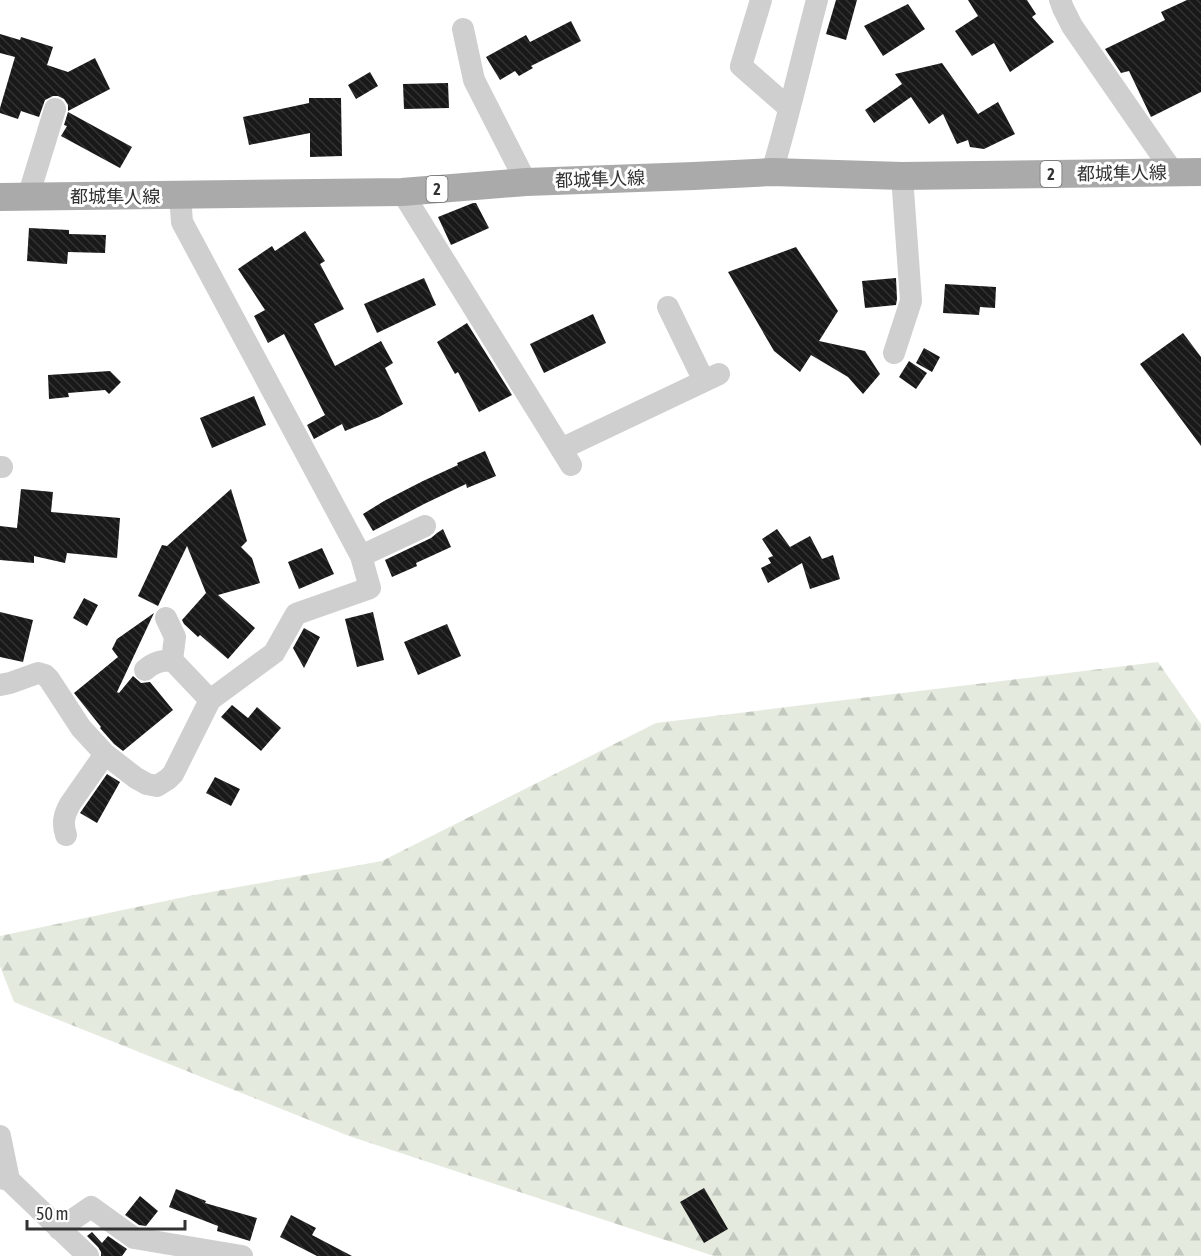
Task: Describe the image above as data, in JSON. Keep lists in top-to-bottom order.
{
  "streets": {
    "main road": ["都城隼人線", "2"]
  },
  "scale_bar": "50 m"
}
